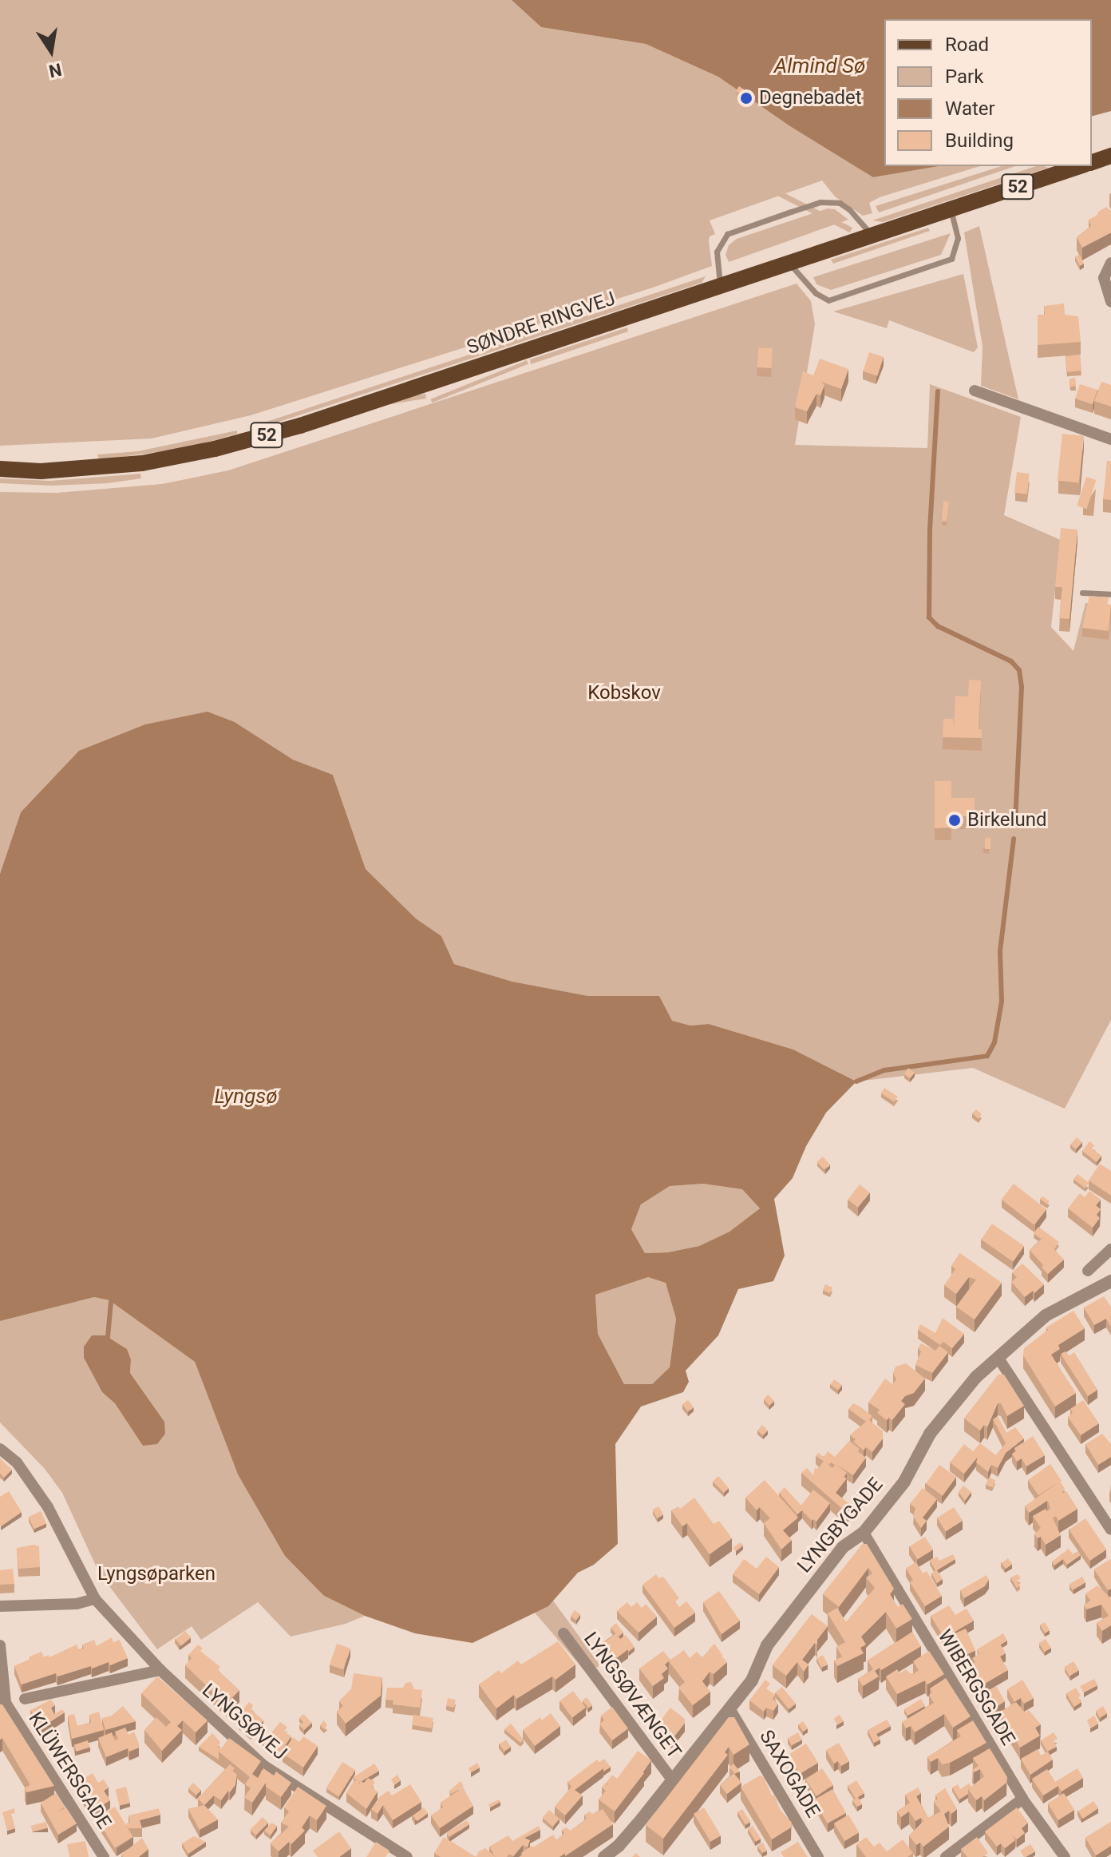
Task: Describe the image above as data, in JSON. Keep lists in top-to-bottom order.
{
  "streets": {
    "main road": ["52", "SØNDRE RINGVEJ"],
    "street": [
      "LYNGBYGADE",
      "WIBERGSGADE",
      "LYNGSØVÆNGET",
      "LYNGSØVEJ",
      "KLÜWERSGADE",
      "SAXOGADE"
    ]
  },
  "crossings": [
    ["LYNGBYGADE", "WIBERGSGADE"],
    ["LYNGBYGADE", "LYNGSØVÆNGET"],
    ["LYNGBYGADE", "SAXOGADE"]
  ],
  "water": ["Almind Sø", "Lyngsø"],
  "parks": ["Kobskov", "Lyngsøparken"],
  "places": ["Degnebadet", "Birkelund"],
  "legend": [
    "Road",
    "Park",
    "Water",
    "Building"
  ],
  "north": "bottom"
}
